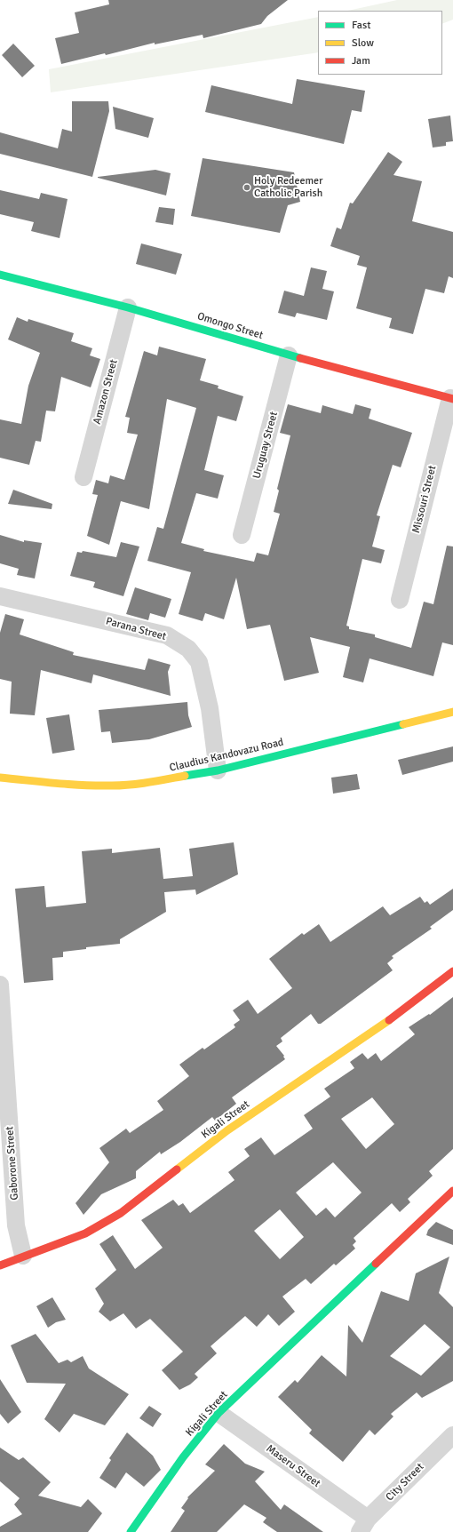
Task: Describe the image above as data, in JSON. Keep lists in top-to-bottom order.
{
  "streets": {
    "street": [
      "Omongo Street",
      "Amazon Street",
      "Uruguay Street",
      "Missouri Street",
      "Parana Street",
      "Claudius Kandovazu Road",
      "Kigali Street",
      "Gaborone Street",
      "Maseru Street",
      "City Street"
    ]
  },
  "crossings": [
    ["Omongo Street", "Amazon Street"],
    ["Omongo Street", "Uruguay Street"],
    ["Omongo Street", "Missouri Street"],
    ["Parana Street", "Claudius Kandovazu Road"],
    ["Kigali Street", "Gaborone Street"],
    ["Kigali Street", "Maseru Street"],
    ["Maseru Street", "City Street"]
  ],
  "places": ["Holy Redeemer Catholic Parish"],
  "legend": ["Fast", "Slow", "Jam"]
}
